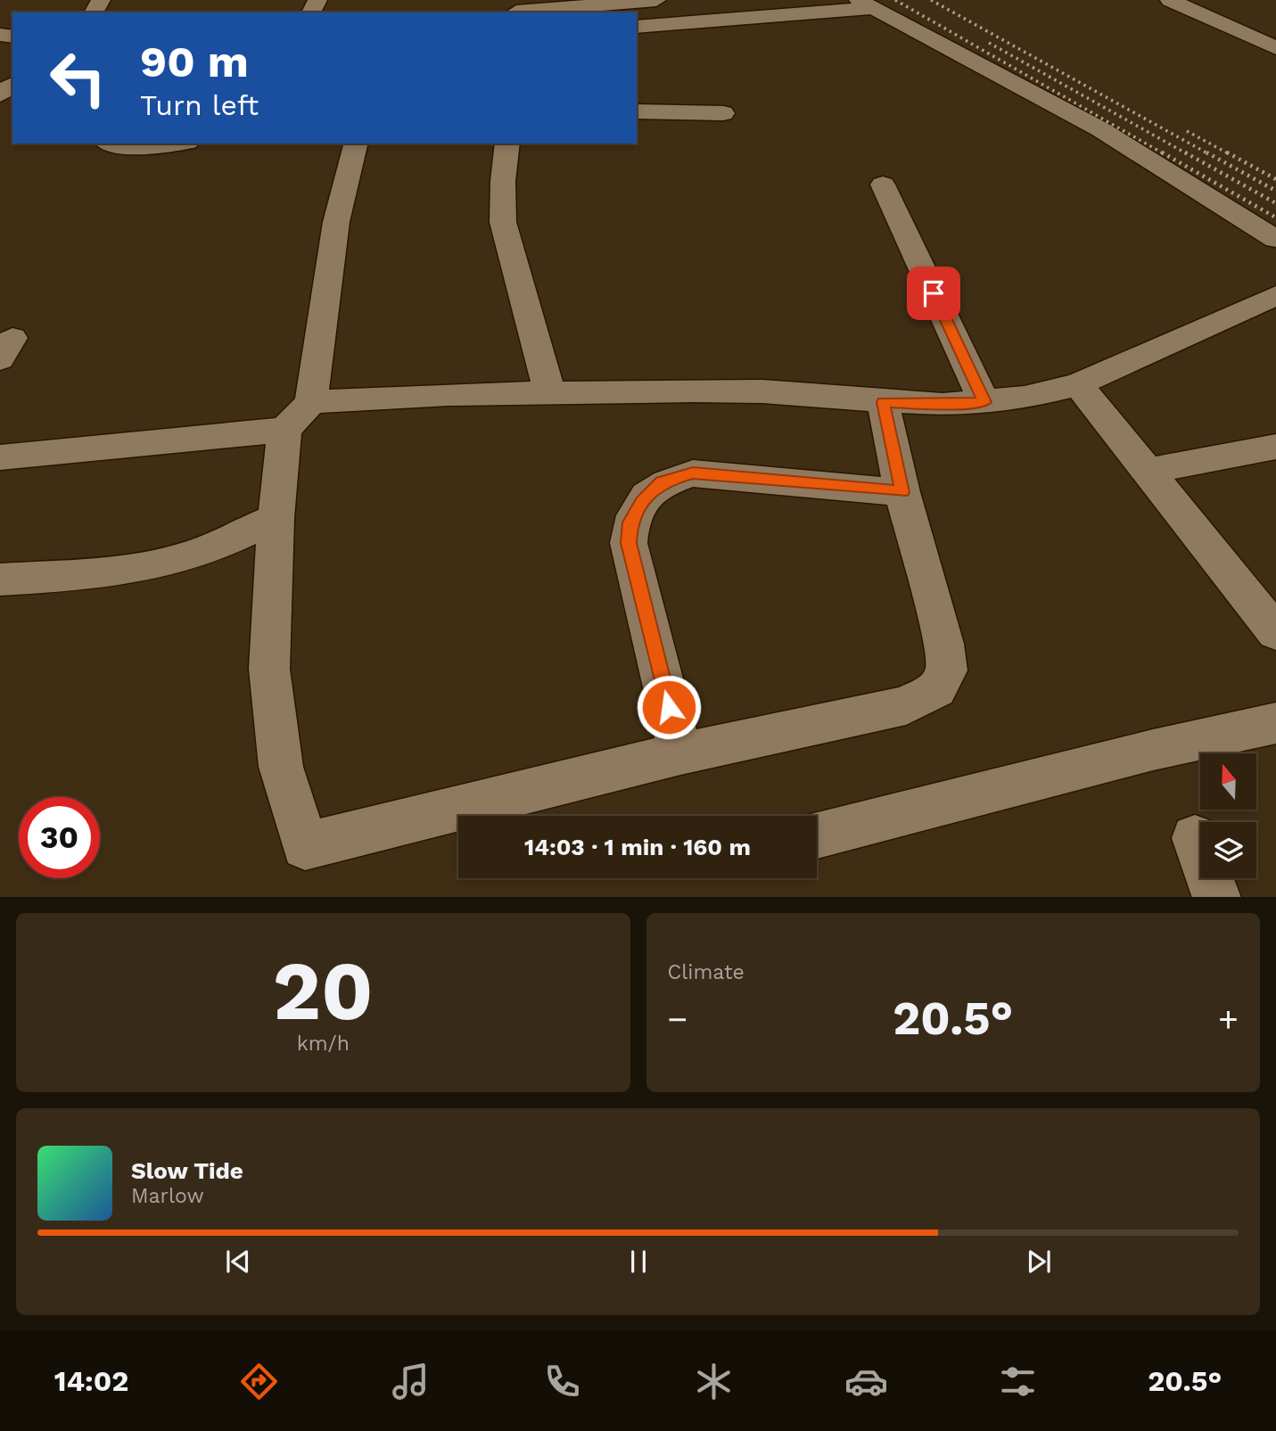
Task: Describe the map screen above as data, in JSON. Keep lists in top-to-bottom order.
{
  "north": "top",
  "page": {
    "turn": ["90 m", "Turn left"],
    "limit": "30",
    "trip": "14:03 · 1 min · 160 m",
    "tile": [
      ["20", "km/h"],
      "Climate"
    ],
    "heat": ["−", "20.5°", "+"],
    "song": ["Slow Tide", "Marlow"],
    "tabs": ["14:02", "20.5°"]
  }
}
